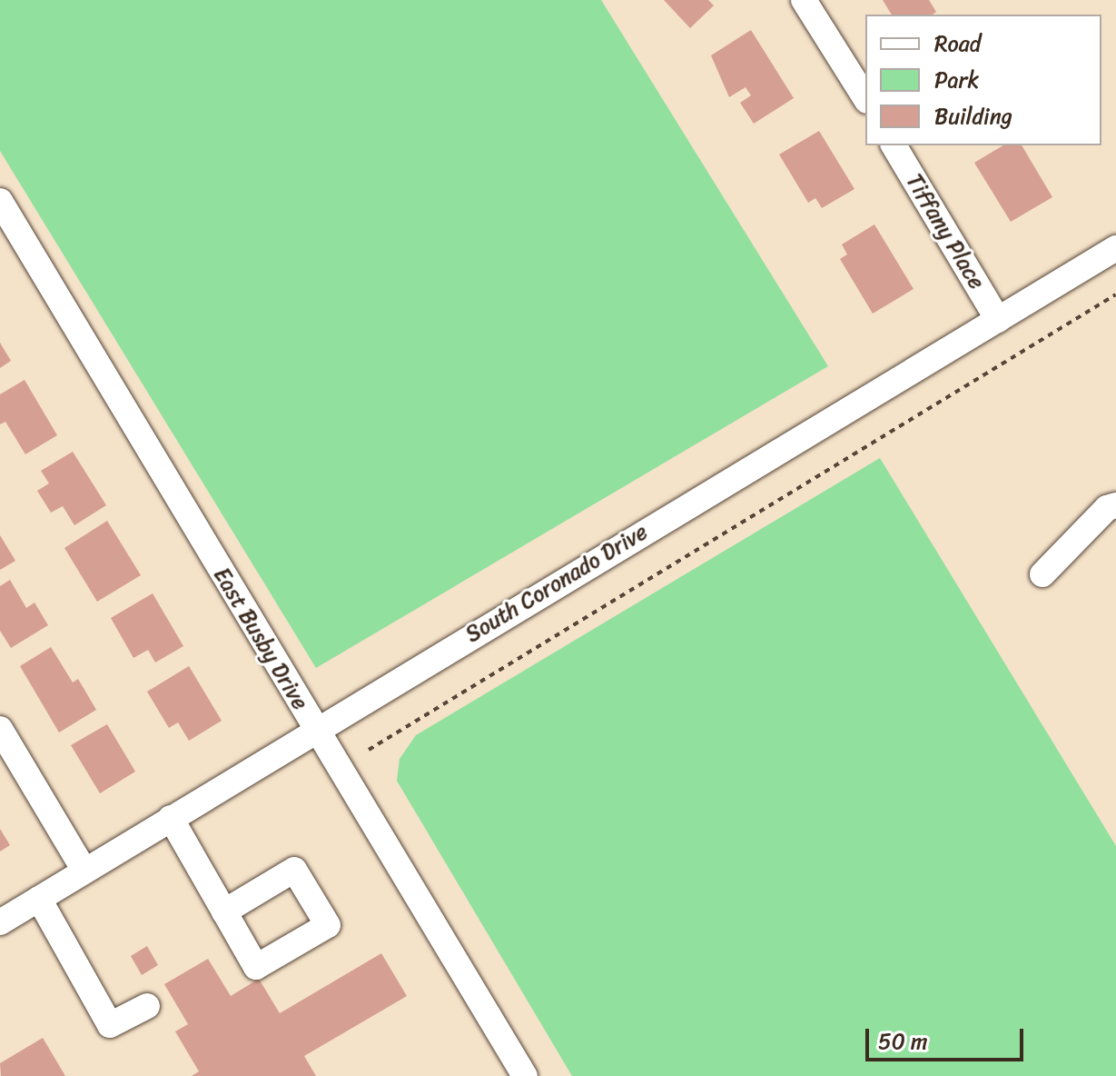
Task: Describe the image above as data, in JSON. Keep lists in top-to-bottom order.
{
  "streets": {
    "street": ["Tiffany Place", "South Coronado Drive", "East Busby Drive"]
  },
  "crossings": [
    ["Tiffany Place", "South Coronado Drive"],
    ["South Coronado Drive", "East Busby Drive"]
  ],
  "legend": ["Road", "Park", "Building"],
  "scale_bar": "50 m"
}
